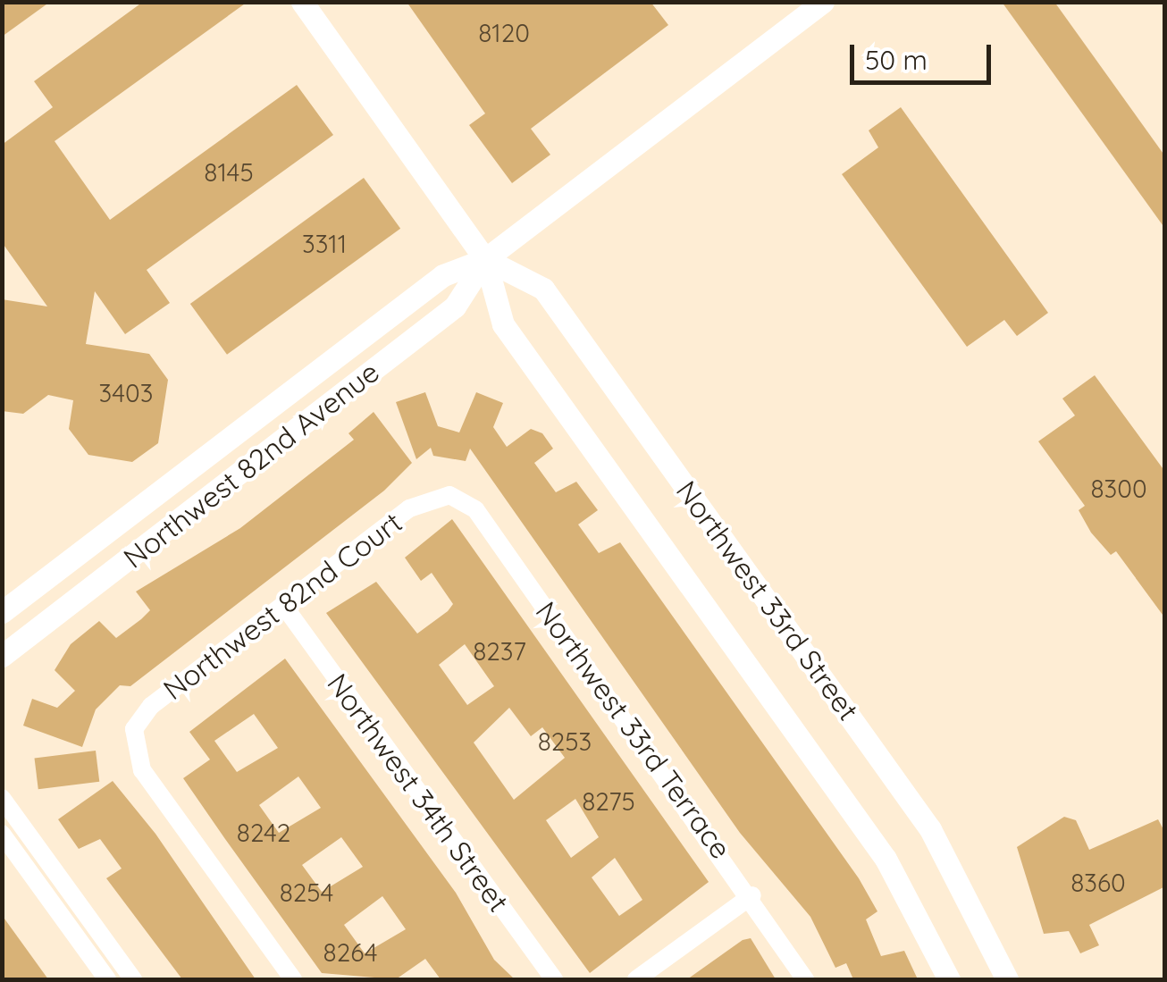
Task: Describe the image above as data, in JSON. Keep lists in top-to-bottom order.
{
  "streets": {
    "street": [
      "Northwest 82nd Avenue",
      "Northwest 33rd Street",
      "Northwest 82nd Court",
      "Northwest 33rd Terrace",
      "Northwest 34th Street"
    ]
  },
  "crossings": [
    ["Northwest 82nd Avenue", "Northwest 33rd Street"],
    ["Northwest 82nd Court", "Northwest 33rd Terrace"],
    ["Northwest 82nd Court", "Northwest 34th Street"]
  ],
  "house_numbers": [
    "8120",
    "8145",
    "3311",
    "3403",
    "8300",
    "8237",
    "8253",
    "8275",
    "8242",
    "8360",
    "8254",
    "8264"
  ],
  "scale_bar": "50 m"
}
